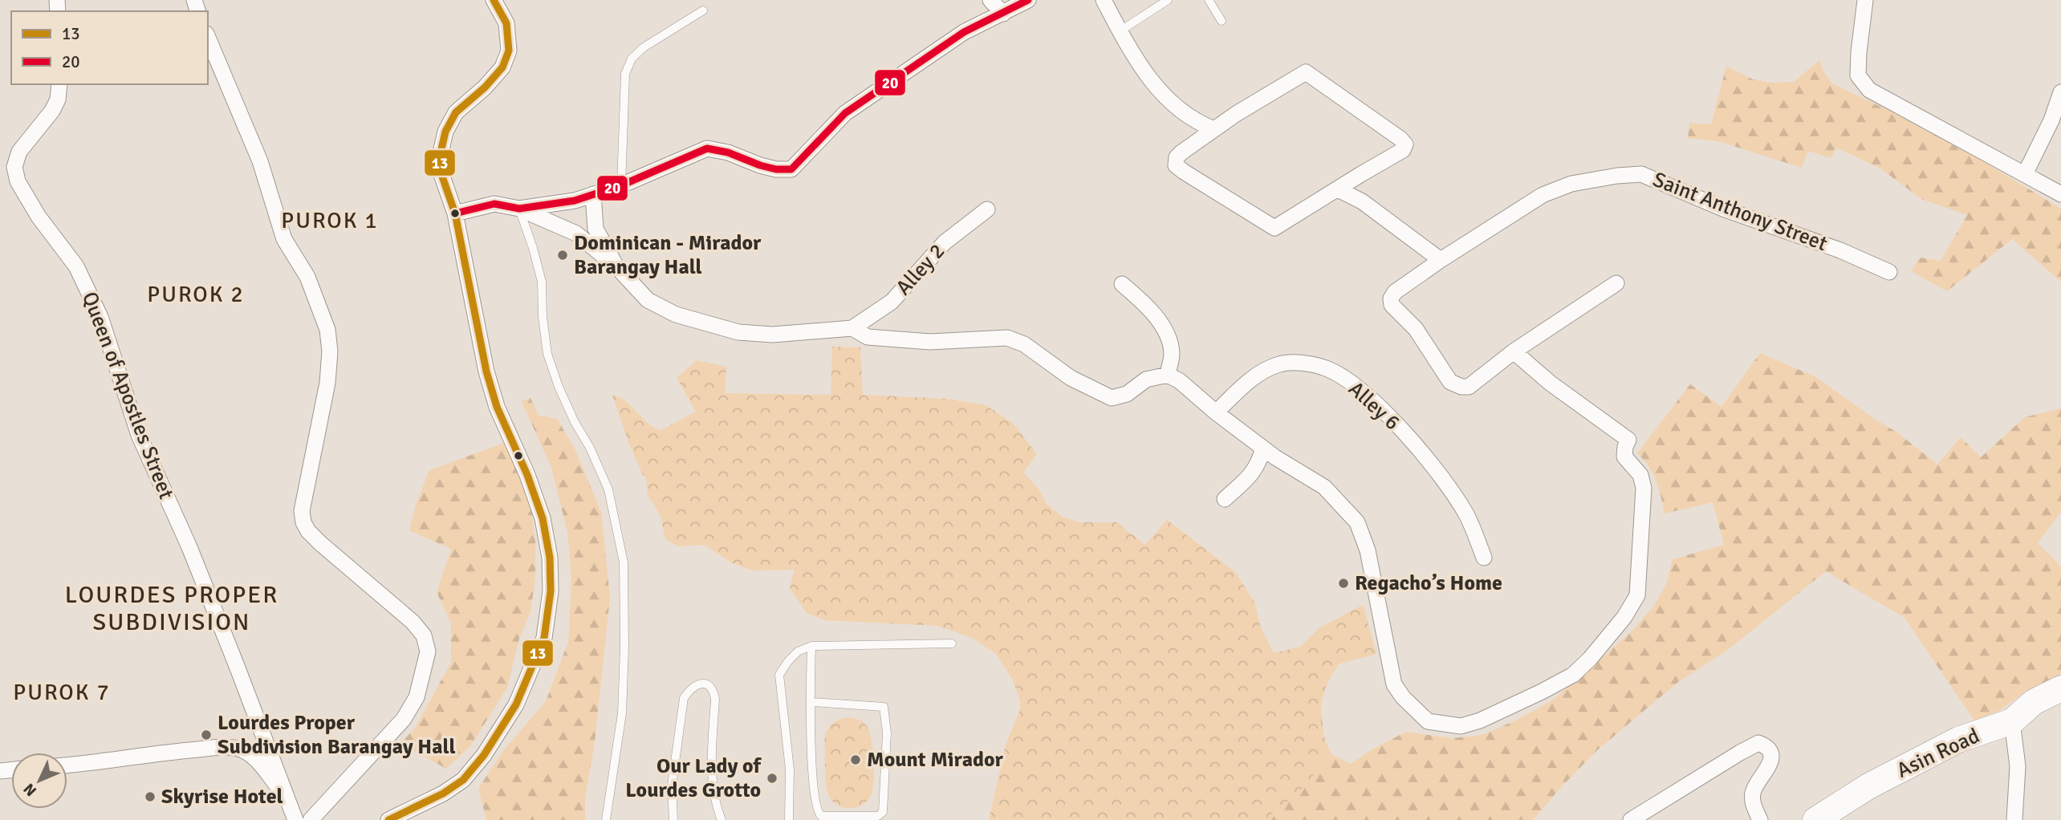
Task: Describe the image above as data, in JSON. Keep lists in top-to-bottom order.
{
  "streets": {
    "main road": ["Asin Road"],
    "street": [
      "Saint Anthony Street",
      "Alley 2",
      "Queen of Apostles Street",
      "Alley 6"
    ]
  },
  "districts": [
    "PUROK 1",
    "PUROK 2",
    "LOURDES PROPER SUBDIVISION",
    "PUROK 7"
  ],
  "places": [
    "Dominican - Mirador Barangay Hall",
    "Regacho’s Home",
    "Lourdes Proper Subdivision Barangay Hall",
    "Mount Mirador",
    "Our Lady of Lourdes Grotto",
    "Skyrise Hotel"
  ],
  "lines": ["transit line 13", "transit line 20"],
  "legend": ["13", "20"],
  "north": "bottom left"
}
